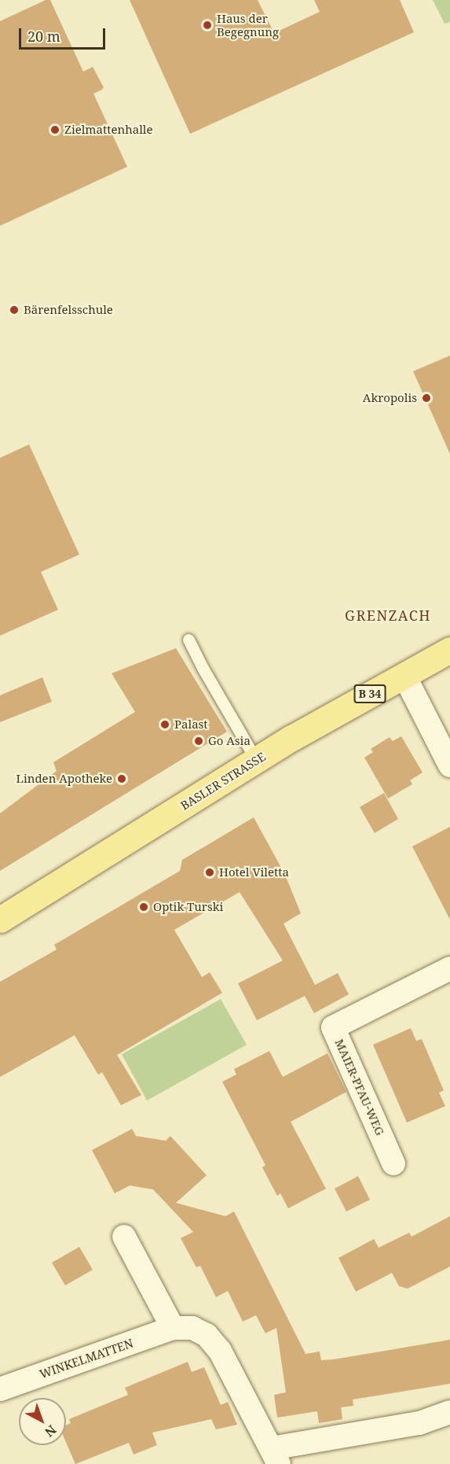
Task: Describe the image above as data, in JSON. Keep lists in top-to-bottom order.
{
  "streets": {
    "main road": ["B 34", "BASLER STRASSE"],
    "street": ["MAIER-PFAU-WEG", "WINKELMATTEN"]
  },
  "districts": ["GRENZACH"],
  "places": [
    "Haus der Begegnung",
    "Zielmattenhalle",
    "Bärenfelsschule",
    "Akropolis",
    "Palast",
    "Go Asia",
    "Linden Apotheke",
    "Hotel Viletta",
    "Optik Turski"
  ],
  "scale_bar": "20 m",
  "north": "bottom right"
}
